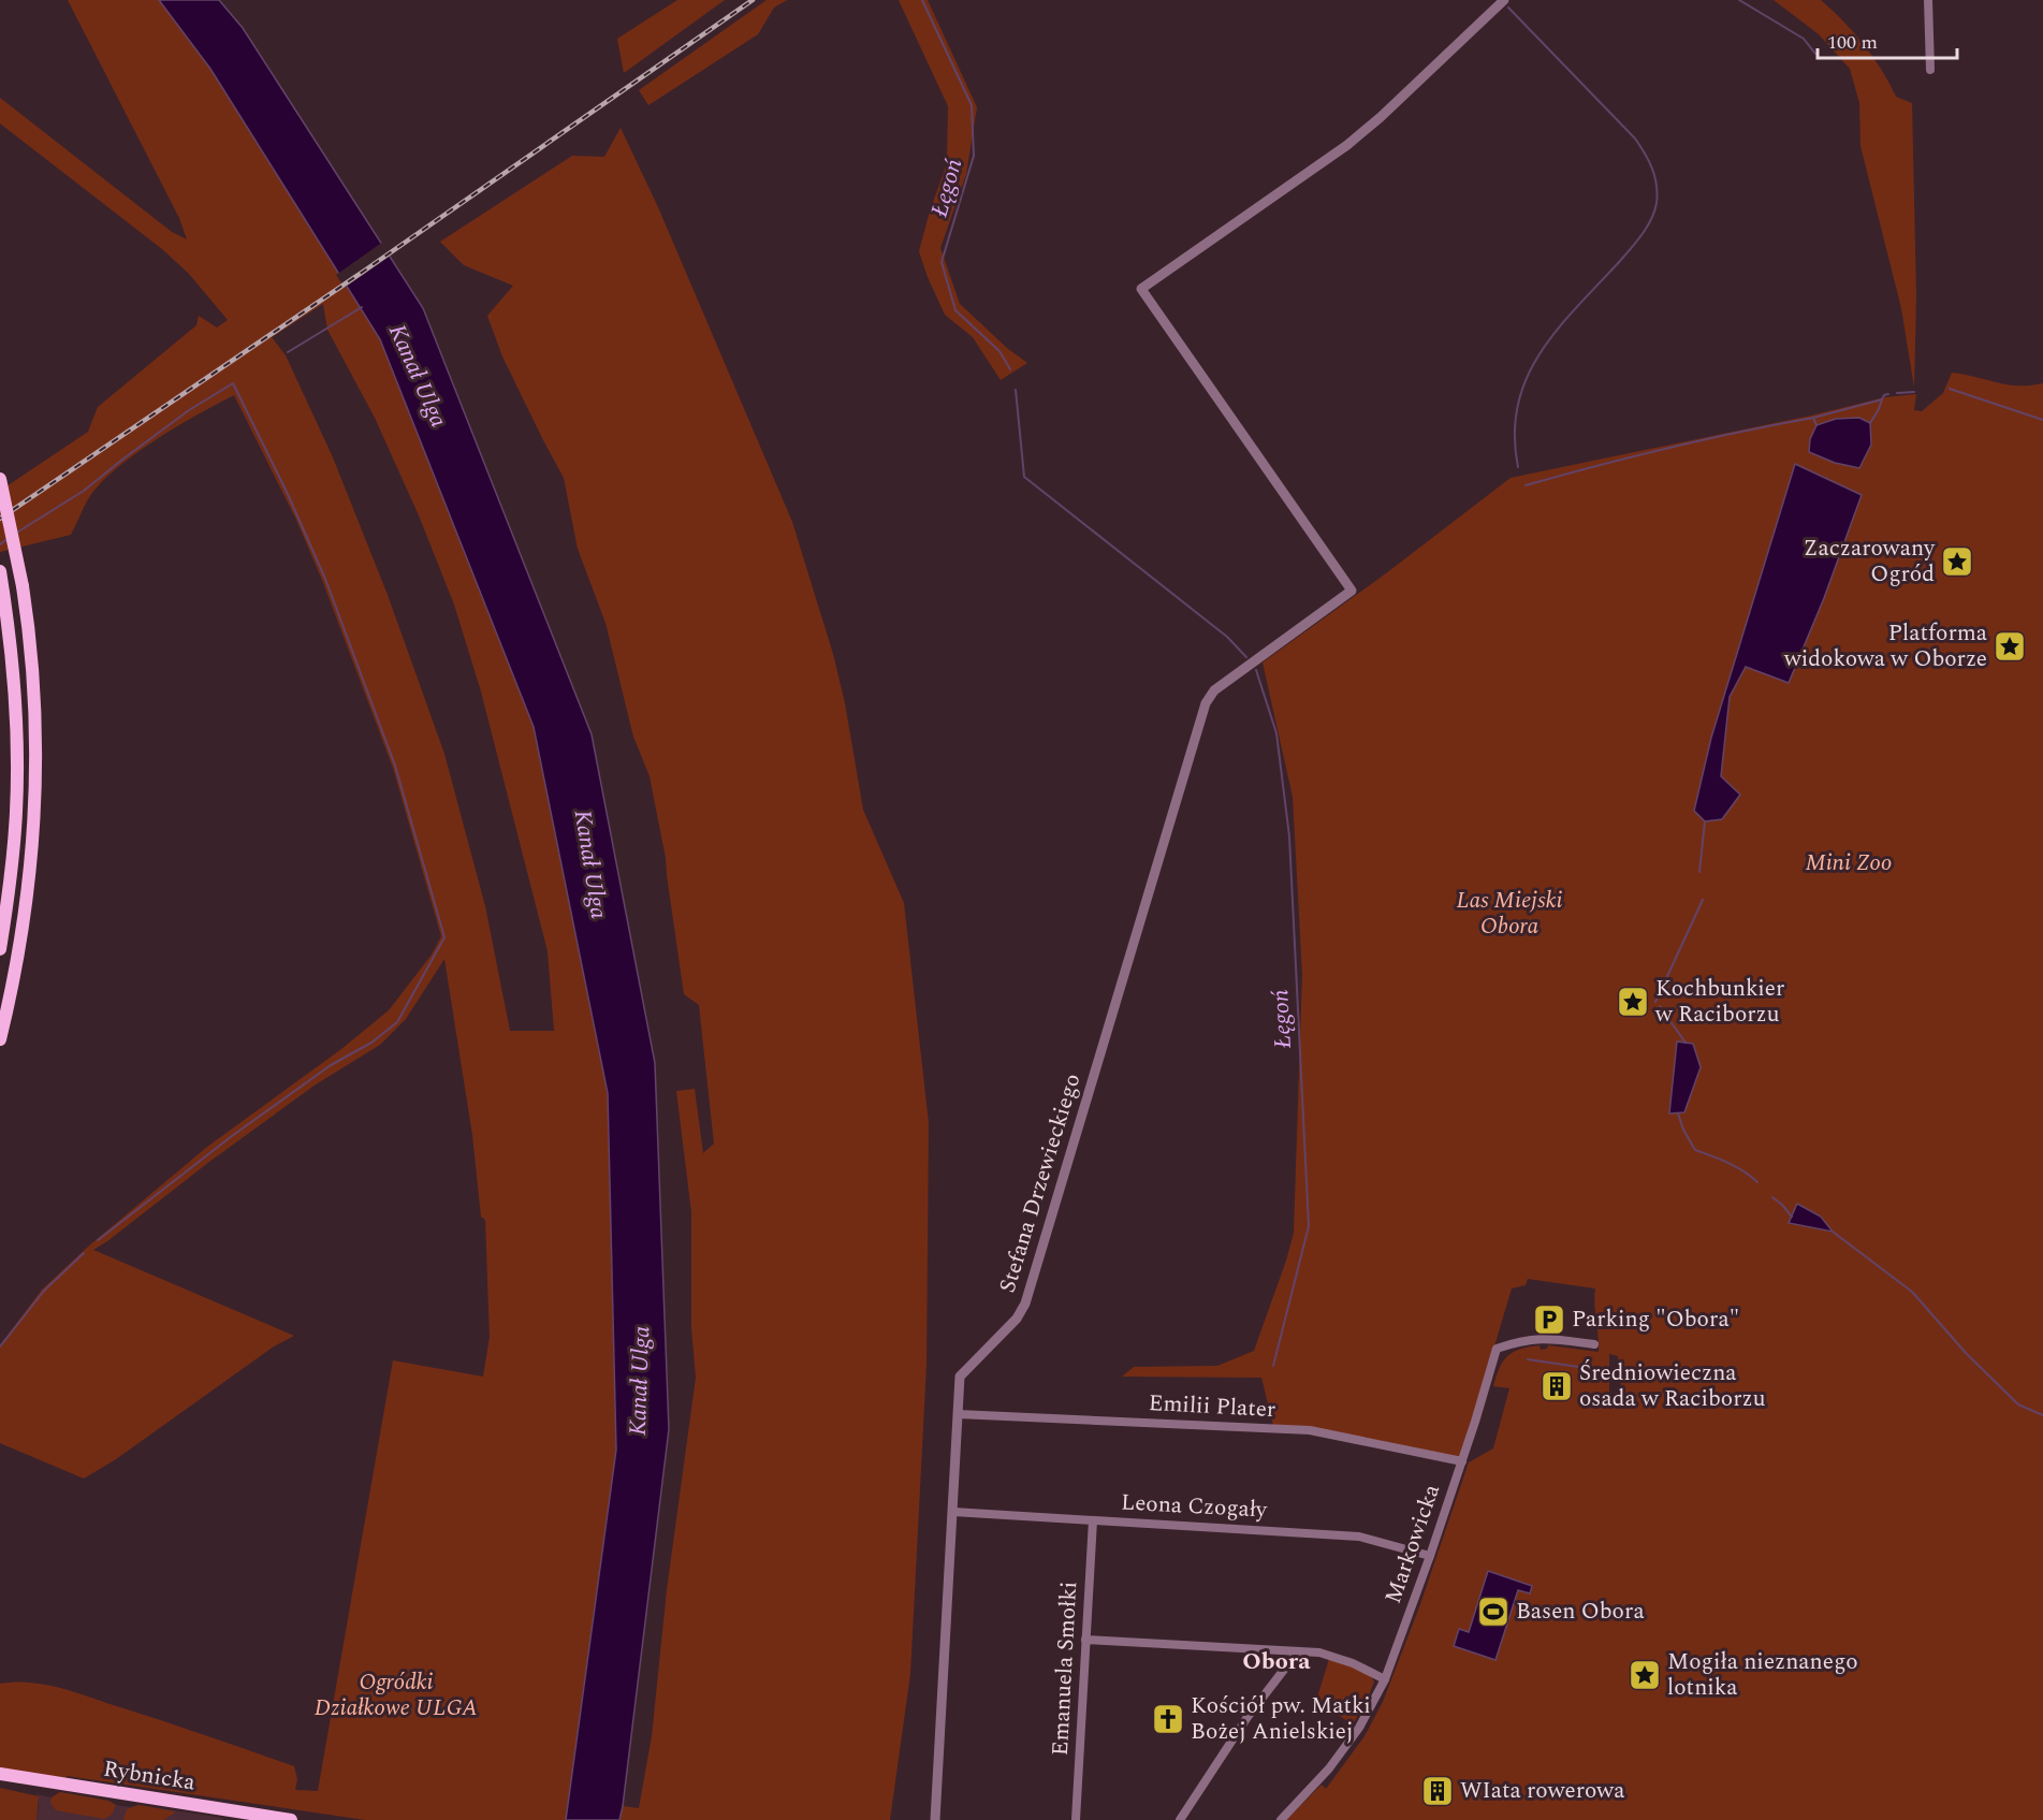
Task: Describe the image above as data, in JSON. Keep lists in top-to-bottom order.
{
  "streets": {
    "main road": ["Rybnicka"],
    "street": [
      "Stefana Drzewieckiego",
      "Emilii Plater",
      "Leona Czogały",
      "Markowicka",
      "Emanuela Smołki"
    ]
  },
  "crossings": [
    ["Stefana Drzewieckiego", "Emilii Plater"],
    ["Stefana Drzewieckiego", "Leona Czogały"],
    ["Emilii Plater", "Markowicka"],
    ["Leona Czogały", "Markowicka"],
    ["Leona Czogały", "Emanuela Smołki"]
  ],
  "districts": ["Obora"],
  "water": ["Łęgoń", "Kanał Ulga"],
  "parks": ["Mini Zoo", "Las Miejski Obora", "Ogródki Działkowe ULGA"],
  "places": {
    "place": [
      "Zaczarowany Ogród",
      "Platforma widokowa w Oborze",
      "Kochbunkier w Raciborzu",
      "Mogiła nieznanego lotnika"
    ],
    "parking": ["Parking \"Obora\""],
    "building": ["Średniowieczna osada w Raciborzu", "WIata rowerowa"],
    "sports": ["Basen Obora"],
    "church": ["Kościół pw. Matki Bożej Anielskiej"]
  },
  "scale_bar": "100 m"
}
